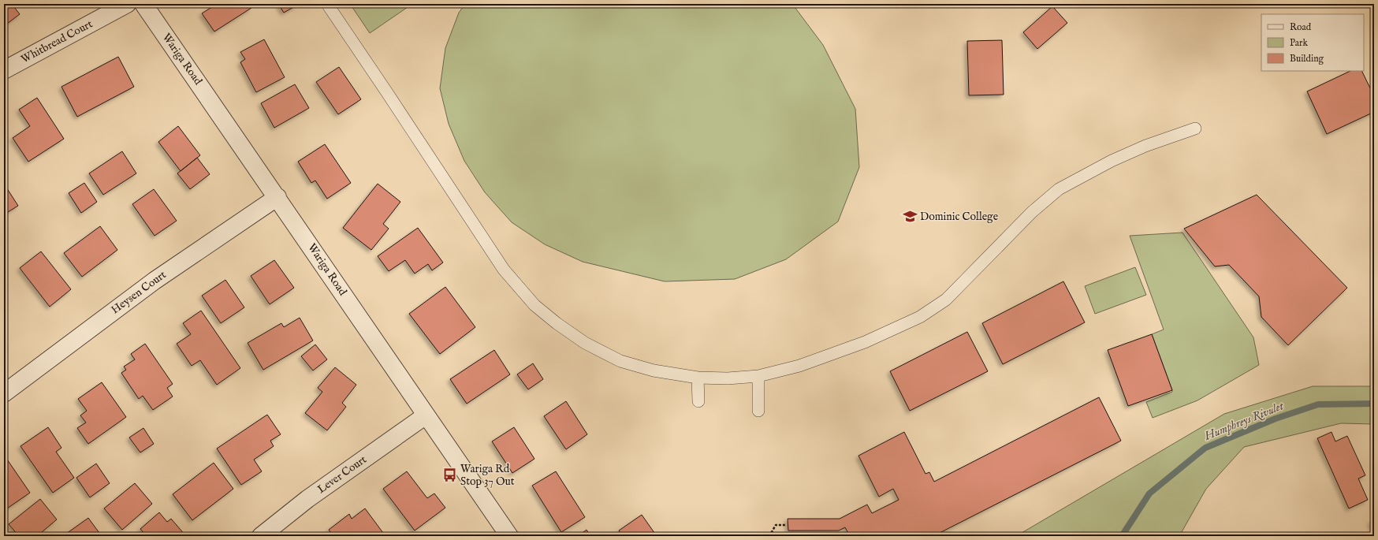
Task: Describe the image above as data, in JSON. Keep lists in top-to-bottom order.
{
  "streets": {
    "street": [
      "Whitbread Court",
      "Wariga Road",
      "Heysen Court",
      "Lever Court"
    ]
  },
  "crossings": [
    ["Wariga Road", "Heysen Court"],
    ["Wariga Road", "Lever Court"]
  ],
  "water": ["Humphreys Rivulet"],
  "places": {
    "school or university": ["Dominic College"],
    "bus stop": ["Wariga Rd Stop 37 Out"]
  },
  "legend": ["Road", "Park", "Building"]
}
